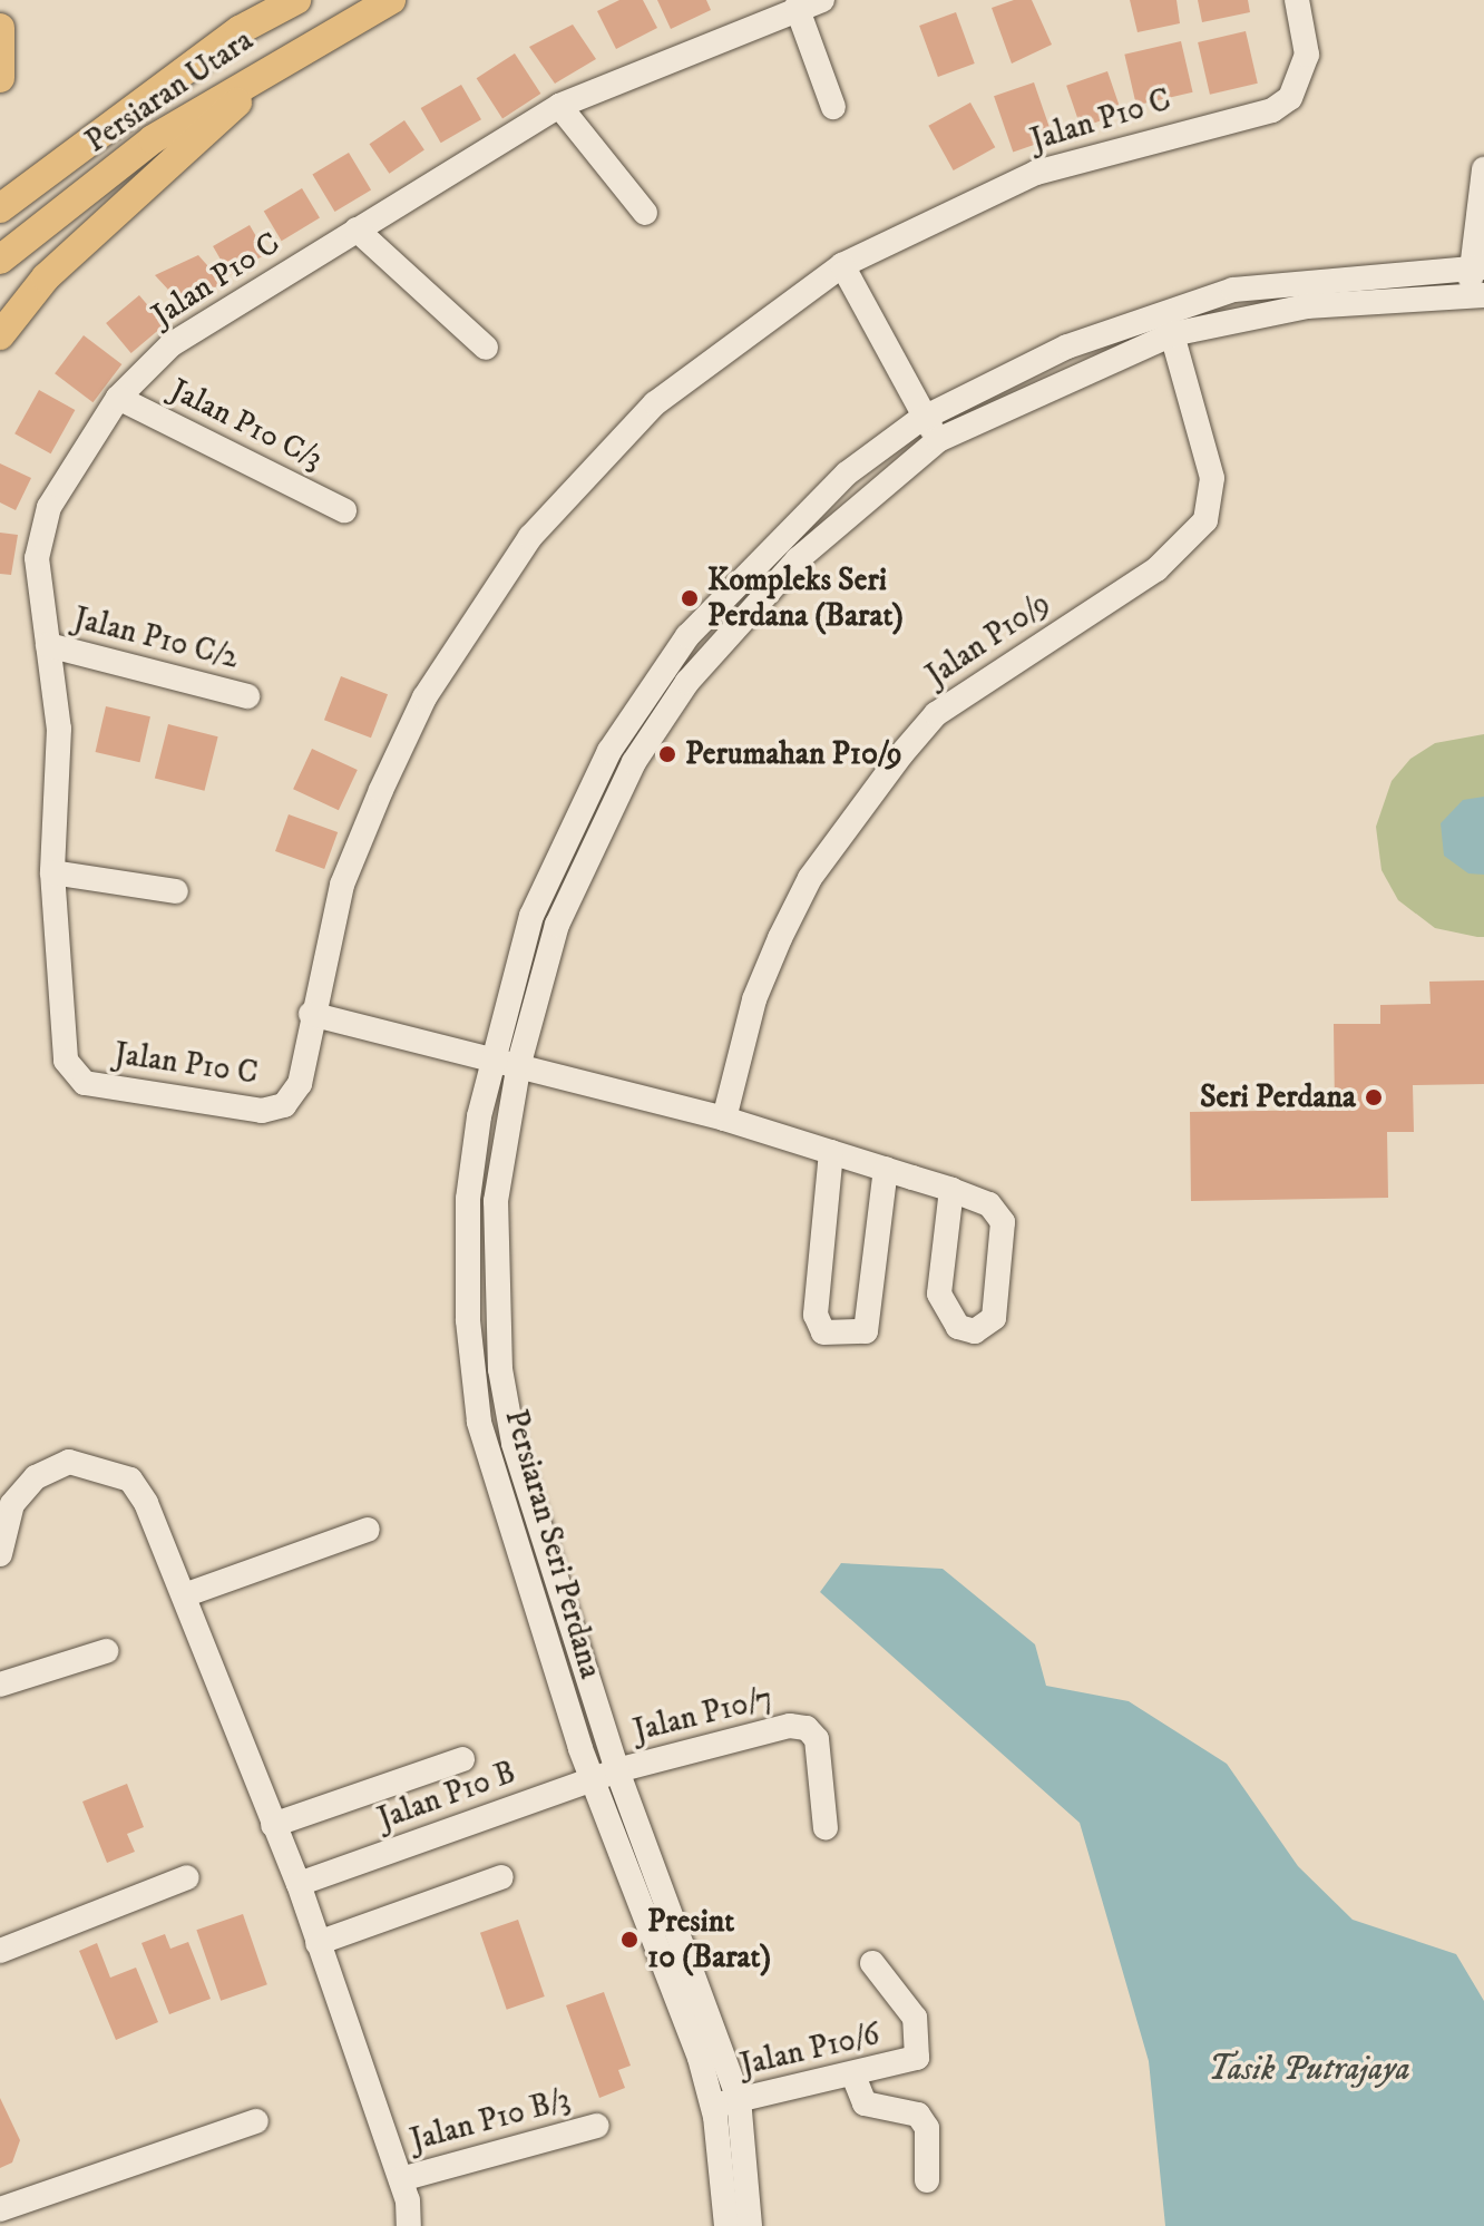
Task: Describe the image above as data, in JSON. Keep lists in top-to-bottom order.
{
  "streets": {
    "main road": ["Persiaran Utara"],
    "street": [
      "Jalan P10 C",
      "Jalan P10 C/3",
      "Jalan P10 C/2",
      "Jalan P10/9",
      "Persiaran Seri Perdana",
      "Jalan P10/7",
      "Jalan P10 B",
      "Jalan P10/6",
      "Jalan P10 B/3"
    ]
  },
  "crossings": [
    ["Jalan P10 C", "Jalan P10 C/3"],
    ["Jalan P10 C", "Jalan P10 C/2"],
    ["Jalan P10/9", "Persiaran Seri Perdana"],
    ["Persiaran Seri Perdana", "Jalan P10/7"],
    ["Persiaran Seri Perdana", "Jalan P10 B"],
    ["Persiaran Seri Perdana", "Jalan P10/6"],
    ["Jalan P10/7", "Jalan P10 B"]
  ],
  "water": ["Tasik Putrajaya"],
  "places": [
    "Kompleks Seri Perdana (Barat)",
    "Perumahan P10/9",
    "Seri Perdana",
    "Presint 10 (Barat)"
  ]
}
